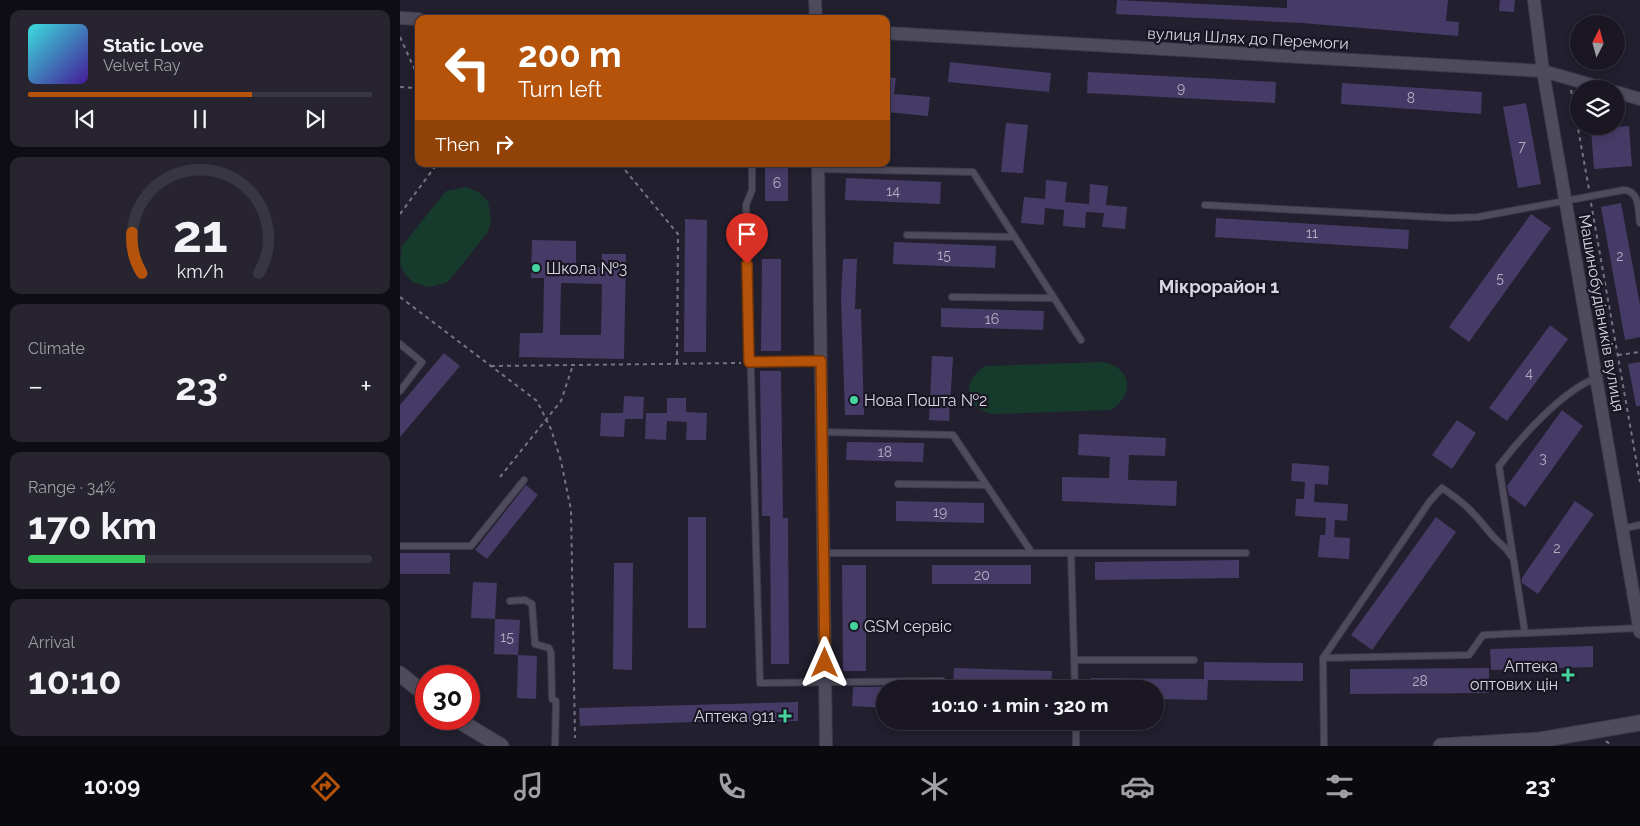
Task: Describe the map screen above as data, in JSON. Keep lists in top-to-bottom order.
{
  "streets": {
    "street": ["вулиця Шлях до Перемоги", "Машинобудівників вулиця"]
  },
  "crossings": [
    ["вулиця Шлях до Перемоги", "Машинобудівників вулиця"]
  ],
  "districts": ["Мікрорайон 1"],
  "places": {
    "other": ["Школа №3", "Нова Пошта №2", "GSM сервіс"],
    "health": ["Аптека оптових цін", "Аптека 911"]
  },
  "house_numbers": [
    "9",
    "8",
    "7",
    "6",
    "14",
    "11",
    "15",
    "2",
    "5",
    "16",
    "4",
    "18",
    "3",
    "19",
    "2",
    "20",
    "15",
    "28"
  ],
  "north": "top",
  "page": {
    "turn": ["200 m", "Turn left"],
    "song": ["Static Love", "Velvet Ray"],
    "then": "Then",
    "tile": [
      "Climate",
      ["Range · 34%", "170 km"],
      ["Arrival", "10:10"]
    ],
    "heat": ["−", "23°", "+"],
    "limit": "30",
    "trip": "10:10 · 1 min · 320 m",
    "tabs": ["10:09", "23°"],
    "gauge": ["21", "km/h"]
  }
}
